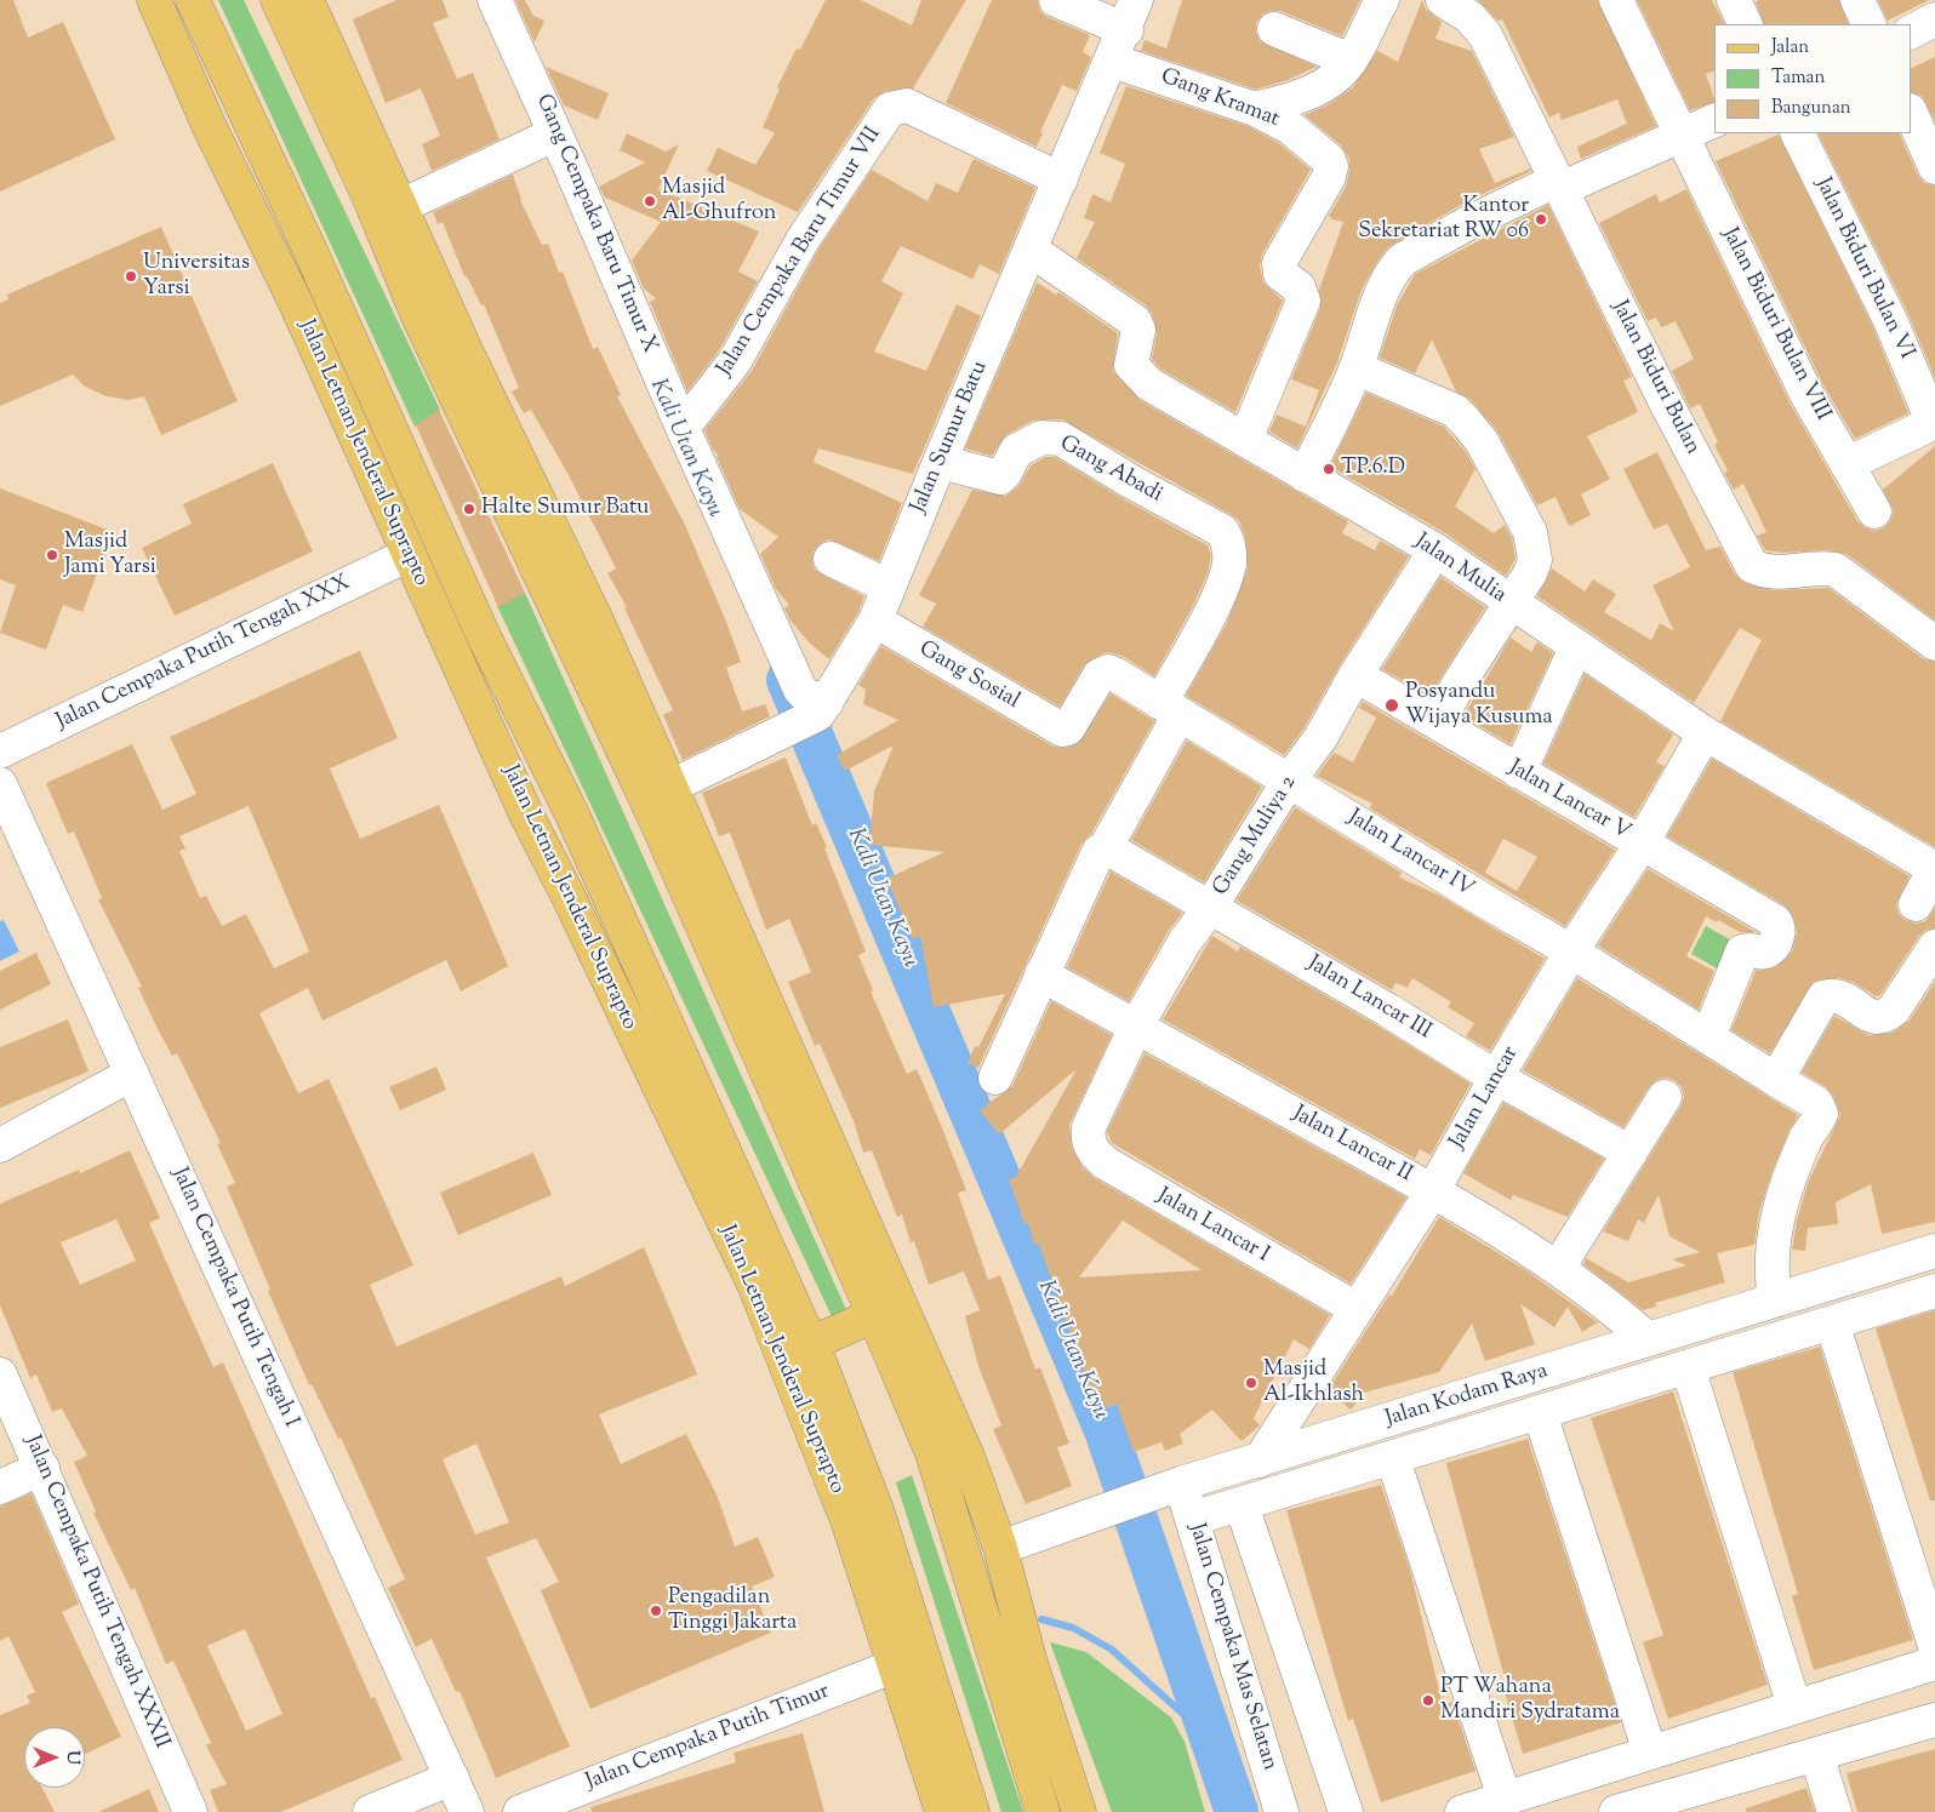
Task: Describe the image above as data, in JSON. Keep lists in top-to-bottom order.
{
  "streets": {
    "main road": ["Jalan Letnan Jenderal Suprapto"],
    "street": [
      "Gang Kramat",
      "Gang Cempaka Baru Timur X",
      "Jalan Cempaka Baru Timur VII",
      "Jalan Biduri Bulan VI",
      "Jalan Biduri Bulan VIII",
      "Jalan Biduri Bulan",
      "Jalan Sumur Batu",
      "Gang Abadi",
      "Jalan Mulia",
      "Jalan Cempaka Putih Tengah XXX",
      "Gang Sosial",
      "Jalan Lancar V",
      "Gang Muliya 2",
      "Jalan Lancar IV",
      "Jalan Lancar III",
      "Jalan Lancar",
      "Jalan Lancar II",
      "Jalan Lancar I",
      "Jalan Cempaka Putih Tengah I",
      "Jalan Kodam Raya",
      "Jalan Cempaka Putih Tengah XXXII",
      "Jalan Cempaka Mas Selatan",
      "Jalan Cempaka Putih Timur"
    ]
  },
  "crossings": [
    ["Gang Kramat", "Jalan Sumur Batu"],
    ["Gang Kramat", "Jalan Mulia"],
    ["Gang Cempaka Baru Timur X", "Jalan Cempaka Baru Timur VII"],
    ["Gang Cempaka Baru Timur X", "Jalan Sumur Batu"],
    ["Jalan Cempaka Baru Timur VII", "Jalan Sumur Batu"],
    ["Jalan Biduri Bulan VI", "Jalan Biduri Bulan VIII"],
    ["Jalan Sumur Batu", "Gang Abadi"],
    ["Jalan Sumur Batu", "Jalan Mulia"],
    ["Jalan Sumur Batu", "Gang Sosial"],
    ["Jalan Letnan Jenderal Suprapto", "Jalan Cempaka Putih Tengah XXX"],
    ["Jalan Letnan Jenderal Suprapto", "Jalan Cempaka Putih Timur"],
    ["Gang Abadi", "Jalan Lancar IV"],
    ["Jalan Mulia", "Gang Muliya 2"],
    ["Jalan Mulia", "Jalan Lancar"],
    ["Gang Sosial", "Jalan Lancar IV"],
    ["Jalan Lancar V", "Gang Muliya 2"],
    ["Jalan Lancar V", "Jalan Lancar IV"],
    ["Jalan Lancar V", "Jalan Lancar"],
    ["Gang Muliya 2", "Jalan Lancar IV"],
    ["Gang Muliya 2", "Jalan Lancar III"],
    ["Gang Muliya 2", "Jalan Lancar II"],
    ["Gang Muliya 2", "Jalan Lancar I"],
    ["Jalan Lancar IV", "Jalan Lancar"],
    ["Jalan Lancar III", "Jalan Lancar"],
    ["Jalan Lancar", "Jalan Lancar II"],
    ["Jalan Lancar", "Jalan Lancar I"],
    ["Jalan Lancar", "Jalan Kodam Raya"],
    ["Jalan Lancar II", "Jalan Kodam Raya"],
    ["Jalan Kodam Raya", "Jalan Cempaka Mas Selatan"]
  ],
  "water": ["Kali Utan Kayu"],
  "places": [
    "Masjid Al-Ghufron",
    "Kantor Sekretariat RW 06",
    "Universitas Yarsi",
    "TP.6.D",
    "Halte Sumur Batu",
    "Masjid Jami Yarsi",
    "Posyandu Wijaya Kusuma",
    "Masjid Al-Ikhlash",
    "Pengadilan Tinggi Jakarta",
    "PT Wahana Mandiri Sydratama"
  ],
  "legend": ["Jalan", "Taman", "Bangunan"],
  "north": "right"
}
